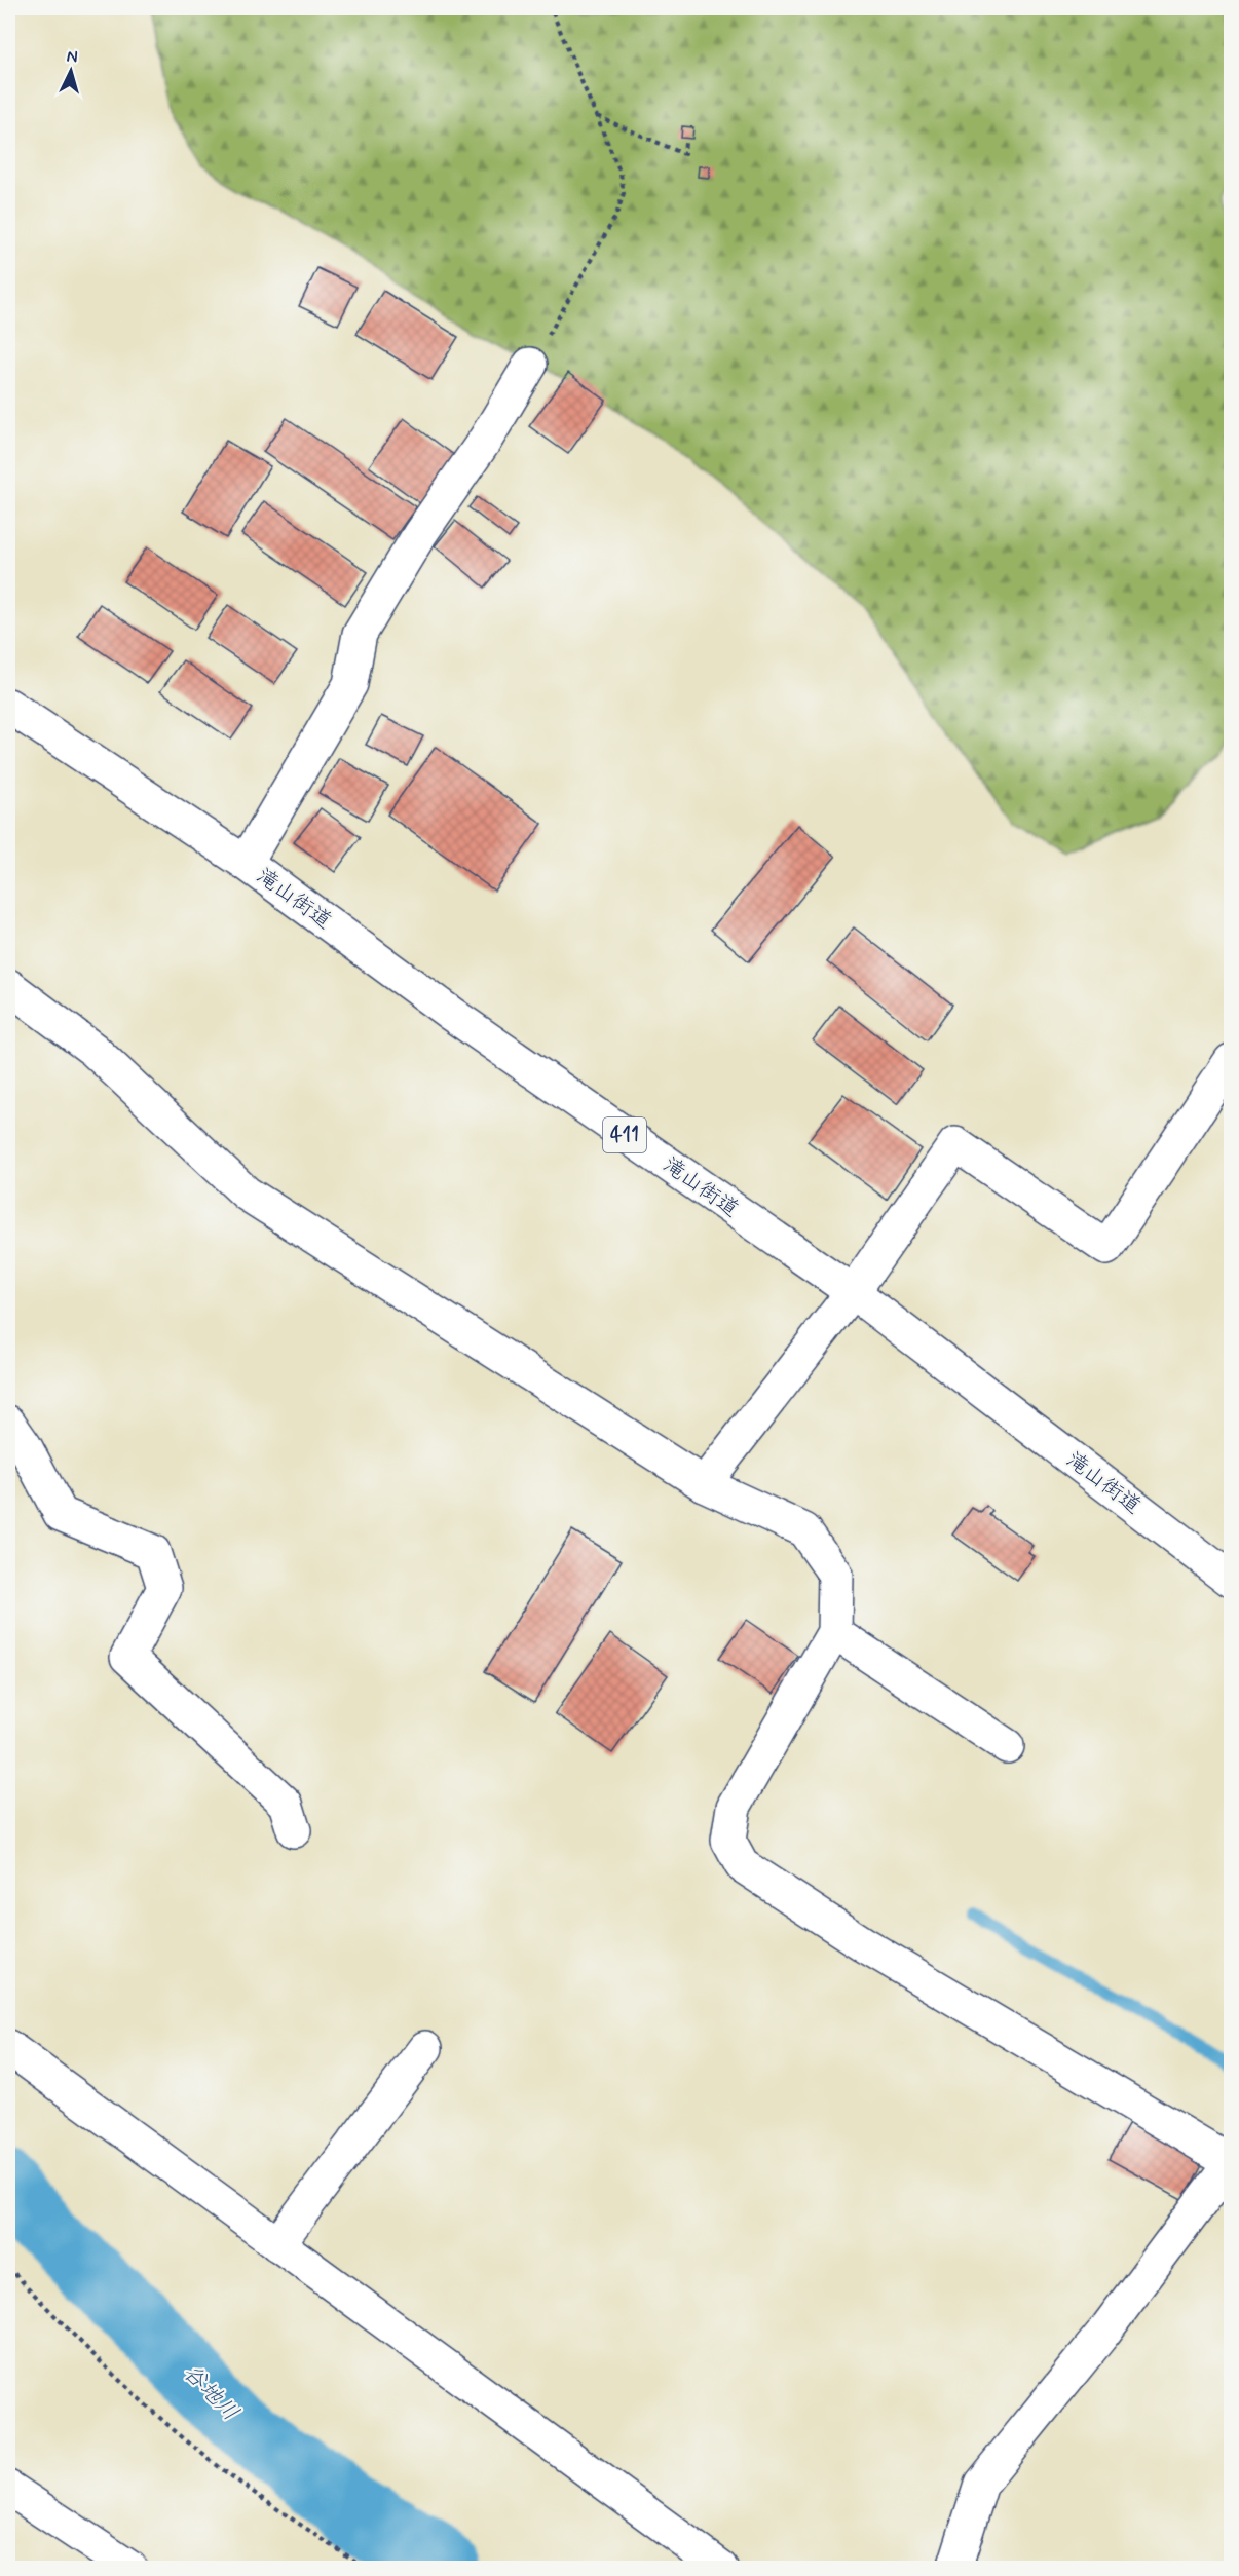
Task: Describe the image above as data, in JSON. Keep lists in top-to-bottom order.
{
  "streets": {
    "main road": ["滝山街道", "411"]
  },
  "water": ["谷地川"],
  "north": "top"
}
